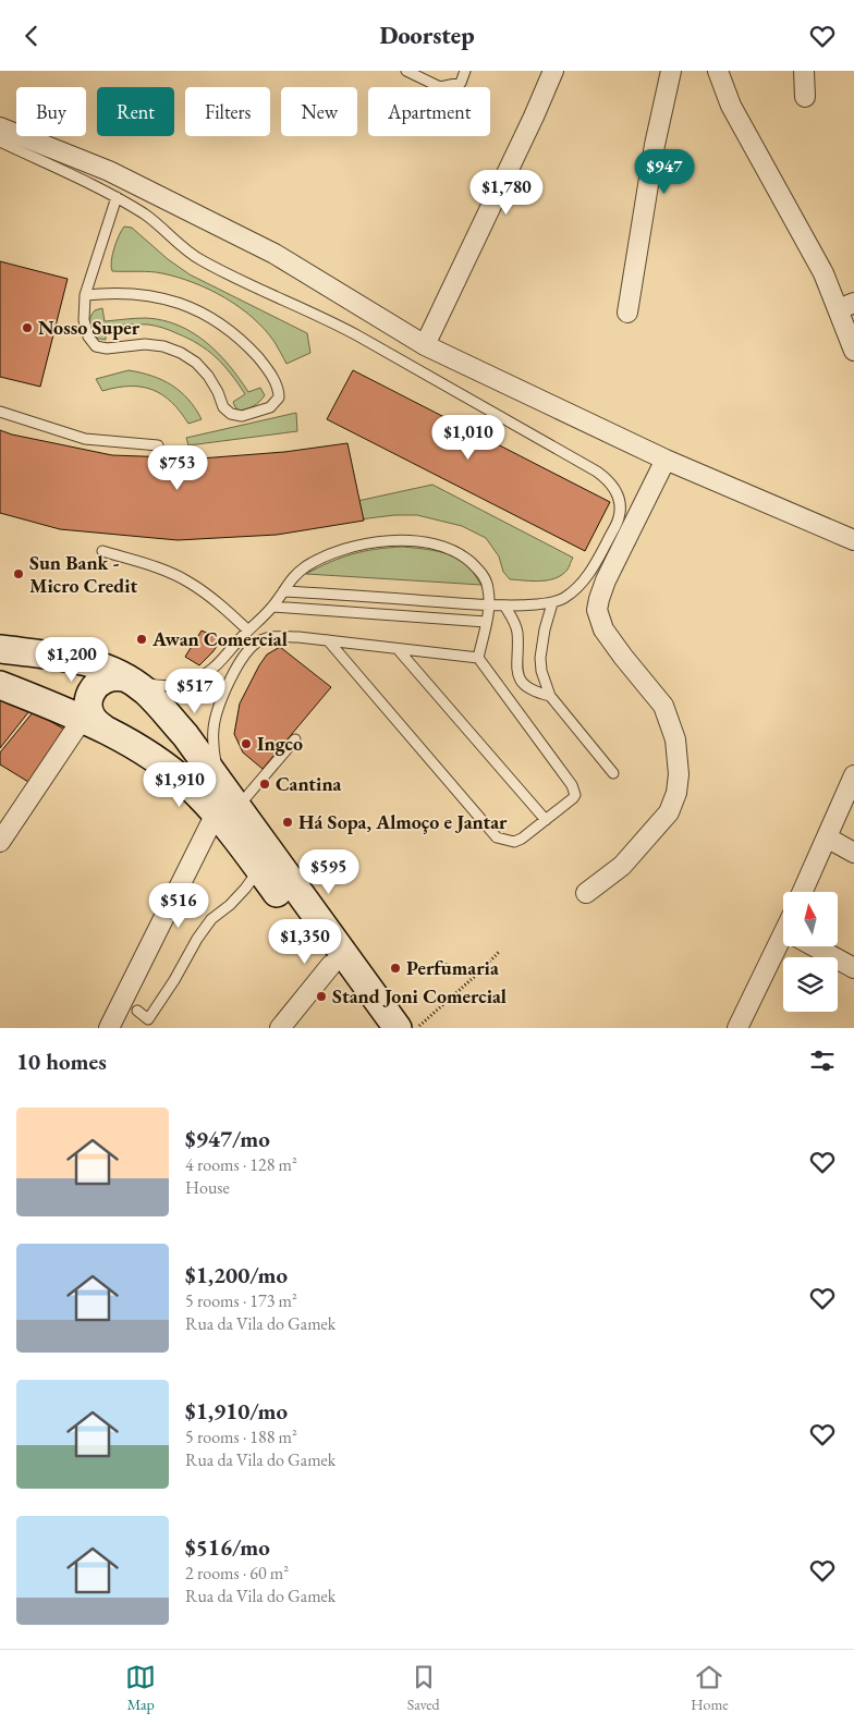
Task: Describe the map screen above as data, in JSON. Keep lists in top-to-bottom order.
{
  "places": [
    "Nosso Super",
    "Sun Bank - Micro Credit",
    "Awan Comercial",
    "Ingco",
    "Cantina",
    "Há Sopa, Almoço e Jantar",
    "Perfumaria",
    "Stand Joni Comercial"
  ],
  "north": "top",
  "page": {
    "header": "Doorstep",
    "chip": [
      "Buy",
      "Rent",
      "Filters",
      "New",
      "Apartment"
    ],
    "price": [
      "$947",
      "$1,780",
      "$1,010",
      "$753",
      "$1,200",
      "$517",
      "$1,910",
      "$595",
      "$516",
      "$1,350"
    ],
    "heading": "10 homes",
    "list": [
      {
        "name": "$947/mo",
        "note": "4 rooms · 128 m² · House"
      },
      {
        "name": "$1,200/mo",
        "note": "5 rooms · 173 m² · Rua da Vila do Gamek"
      },
      {
        "name": "$1,910/mo",
        "note": "5 rooms · 188 m² · Rua da Vila do Gamek"
      },
      {
        "name": "$516/mo",
        "note": "2 rooms · 60 m² · Rua da Vila do Gamek"
      }
    ],
    "tabs": ["Map", "Saved", "Home"]
  }
}
